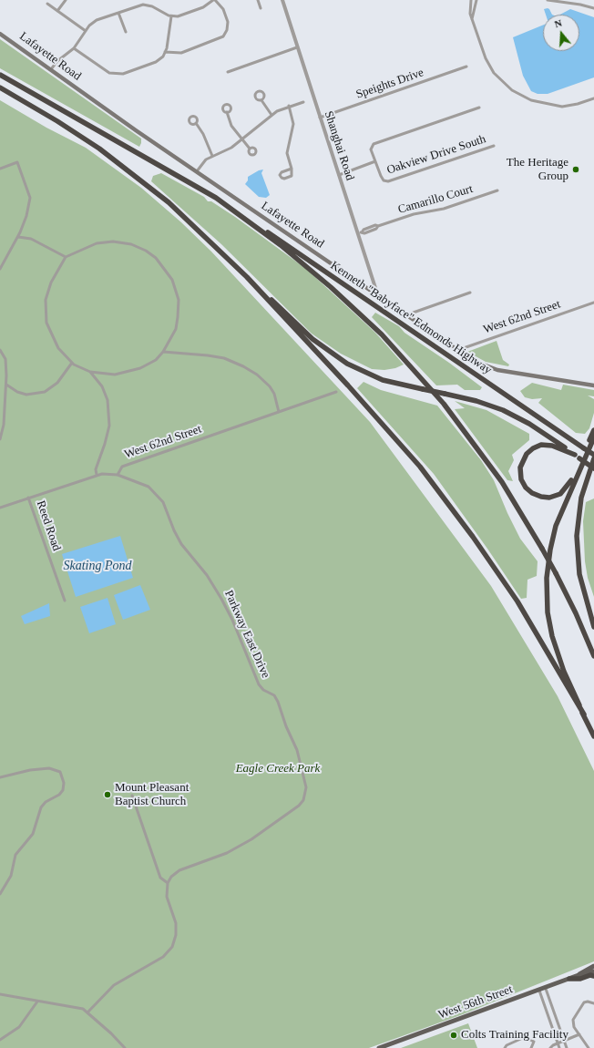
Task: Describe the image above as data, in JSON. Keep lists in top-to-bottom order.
{
  "streets": {
    "highway": ["Kenneth \"Babyface\" Edmonds Highway"],
    "main road": ["Lafayette Road", "West 56th Street"],
    "street": [
      "Speights Drive",
      "Shanghai Road",
      "Oakview Drive South",
      "Camarillo Court",
      "West 62nd Street",
      "Reed Road",
      "Parkway East Drive"
    ]
  },
  "crossings": [
    ["Lafayette Road", "Shanghai Road"],
    ["Lafayette Road", "West 62nd Street"],
    ["Speights Drive", "Shanghai Road"],
    ["Shanghai Road", "Camarillo Court"],
    ["West 62nd Street", "Reed Road"],
    ["West 62nd Street", "Parkway East Drive"]
  ],
  "water": ["Skating Pond"],
  "parks": ["Eagle Creek Park"],
  "places": ["The Heritage Group", "Mount Pleasant Baptist Church", "Colts Training Facility"],
  "north": "top"
}
